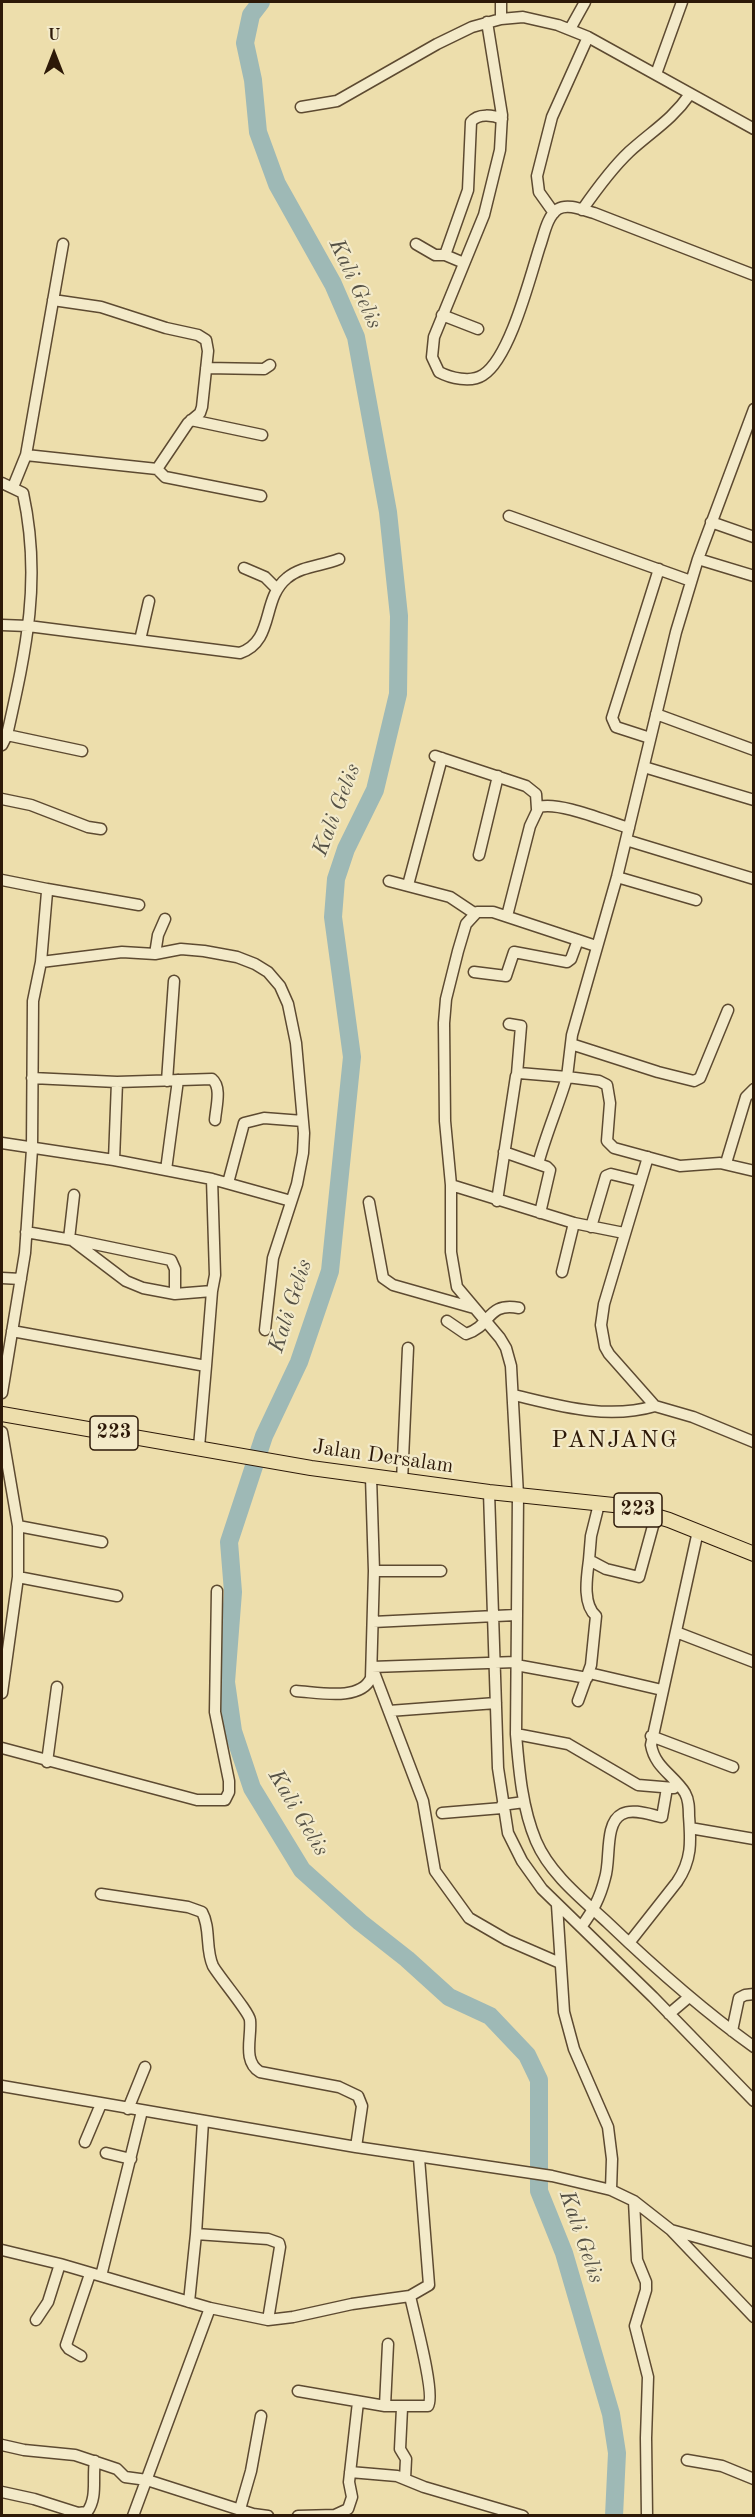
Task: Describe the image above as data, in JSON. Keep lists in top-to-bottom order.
{
  "streets": {
    "main road": ["223", "Jalan Dersalam"]
  },
  "districts": ["PANJANG"],
  "water": ["Kali Gelis"],
  "north": "top"
}
